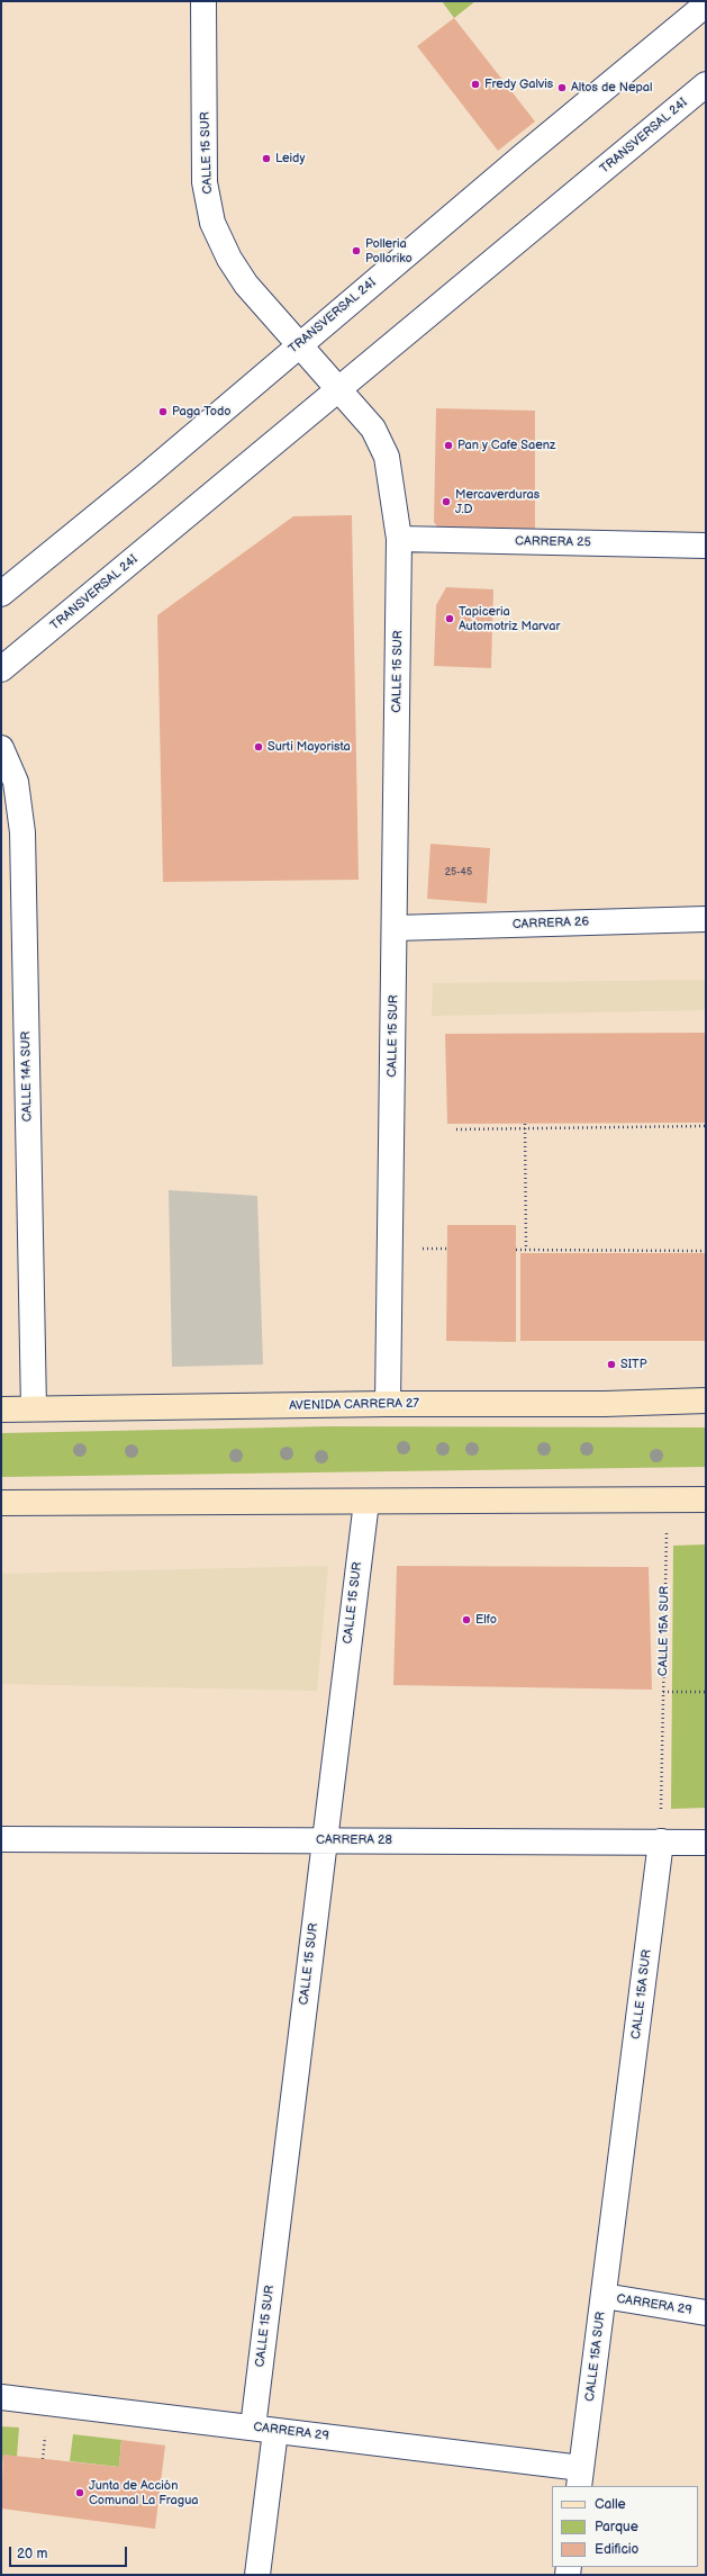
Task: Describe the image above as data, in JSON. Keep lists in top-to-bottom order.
{
  "streets": {
    "main road": ["AVENIDA CARRERA 27"],
    "street": [
      "TRANSVERSAL 24I",
      "CALLE 15 SUR",
      "CARRERA 25",
      "CARRERA 26",
      "CALLE 14A SUR",
      "CALLE 15A SUR",
      "CARRERA 28",
      "CARRERA 29"
    ]
  },
  "crossings": [
    ["TRANSVERSAL 24I", "CALLE 15 SUR"],
    ["CALLE 15 SUR", "CARRERA 25"],
    ["CALLE 15 SUR", "CARRERA 26"],
    ["CALLE 15 SUR", "AVENIDA CARRERA 27"],
    ["CALLE 15 SUR", "CARRERA 28"],
    ["CALLE 15 SUR", "CARRERA 29"],
    ["CALLE 14A SUR", "AVENIDA CARRERA 27"],
    ["CALLE 15A SUR", "CARRERA 28"],
    ["CALLE 15A SUR", "CARRERA 29"]
  ],
  "places": [
    "Fredy Galvis",
    "Altos de Nepal",
    "Leidy",
    "Polleria Polloriko",
    "Paga Todo",
    "Pan y Cafe Saenz",
    "Mercaverduras J.D",
    "Tapiceria Automotriz Marvar",
    "Surti Mayorista",
    "SITP",
    "Elfo",
    "Junta de Acción Comunal La Fragua"
  ],
  "house_numbers": ["25-45"],
  "legend": ["Calle", "Parque", "Edificio"],
  "scale_bar": "20 m"
}
